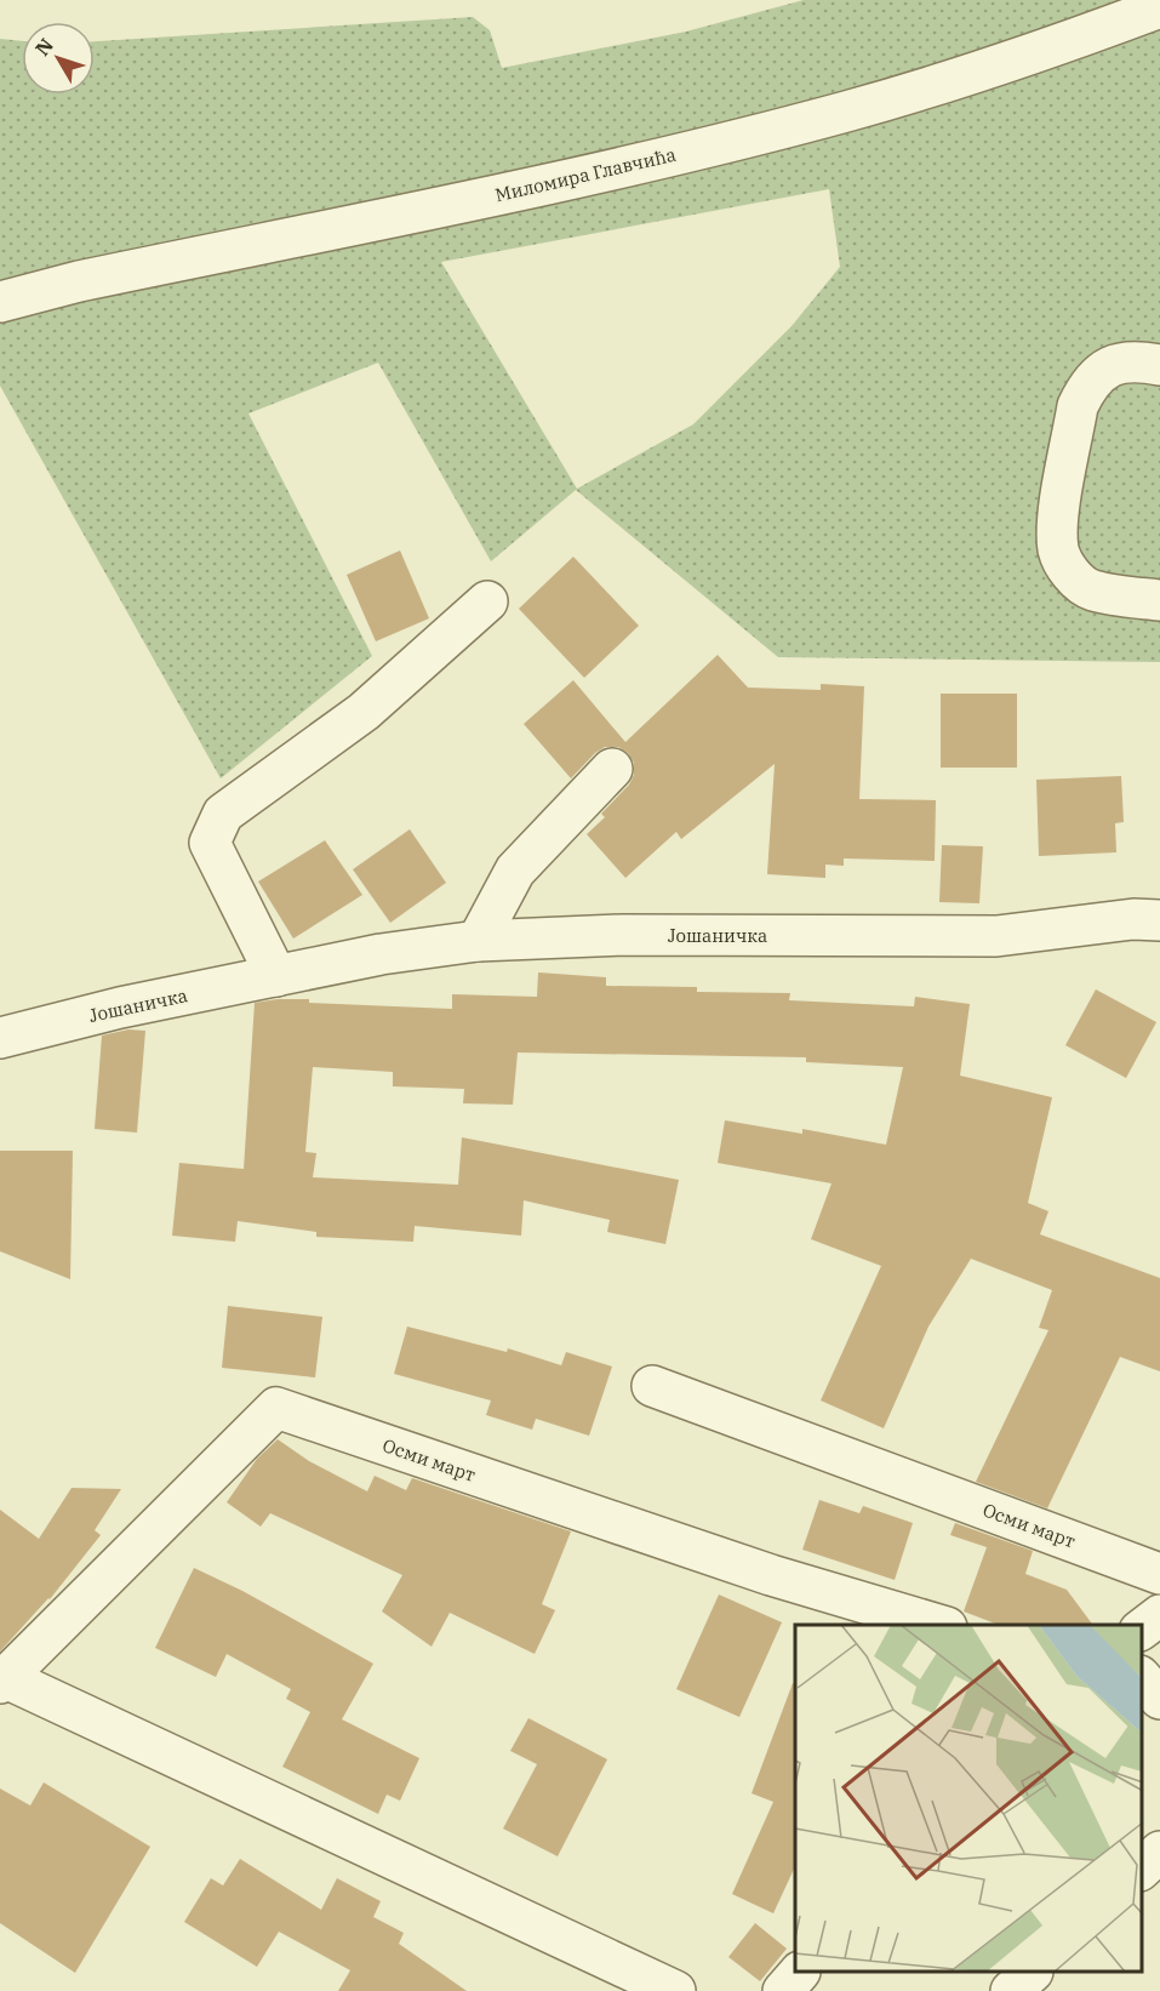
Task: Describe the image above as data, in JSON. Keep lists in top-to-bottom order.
{
  "streets": {
    "street": ["Миломира Главчића", "Јошаничка", "Осми март"]
  },
  "north": "top left"
}
